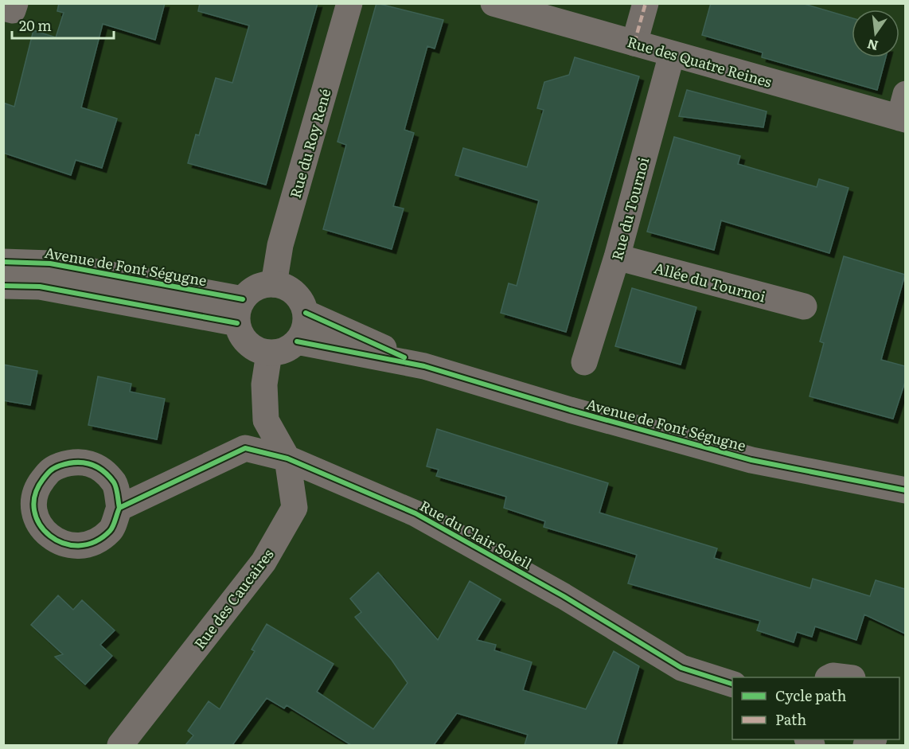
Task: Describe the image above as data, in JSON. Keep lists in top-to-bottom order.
{
  "streets": {
    "street": [
      "Rue des Quatre Reines",
      "Rue du Roy René",
      "Rue du Tournoi",
      "Avenue de Font Ségugne",
      "Allée du Tournoi",
      "Rue du Clair Soleil",
      "Rue des Caucaires"
    ]
  },
  "crossings": [
    ["Rue des Quatre Reines", "Rue du Tournoi"],
    ["Rue du Roy René", "Avenue de Font Ségugne"],
    ["Rue du Roy René", "Rue des Caucaires"],
    ["Rue du Tournoi", "Allée du Tournoi"],
    ["Avenue de Font Ségugne", "Rue des Caucaires"],
    ["Rue du Clair Soleil", "Rue des Caucaires"]
  ],
  "legend": ["Cycle path", "Path"],
  "scale_bar": "20 m",
  "north": "bottom"
}
